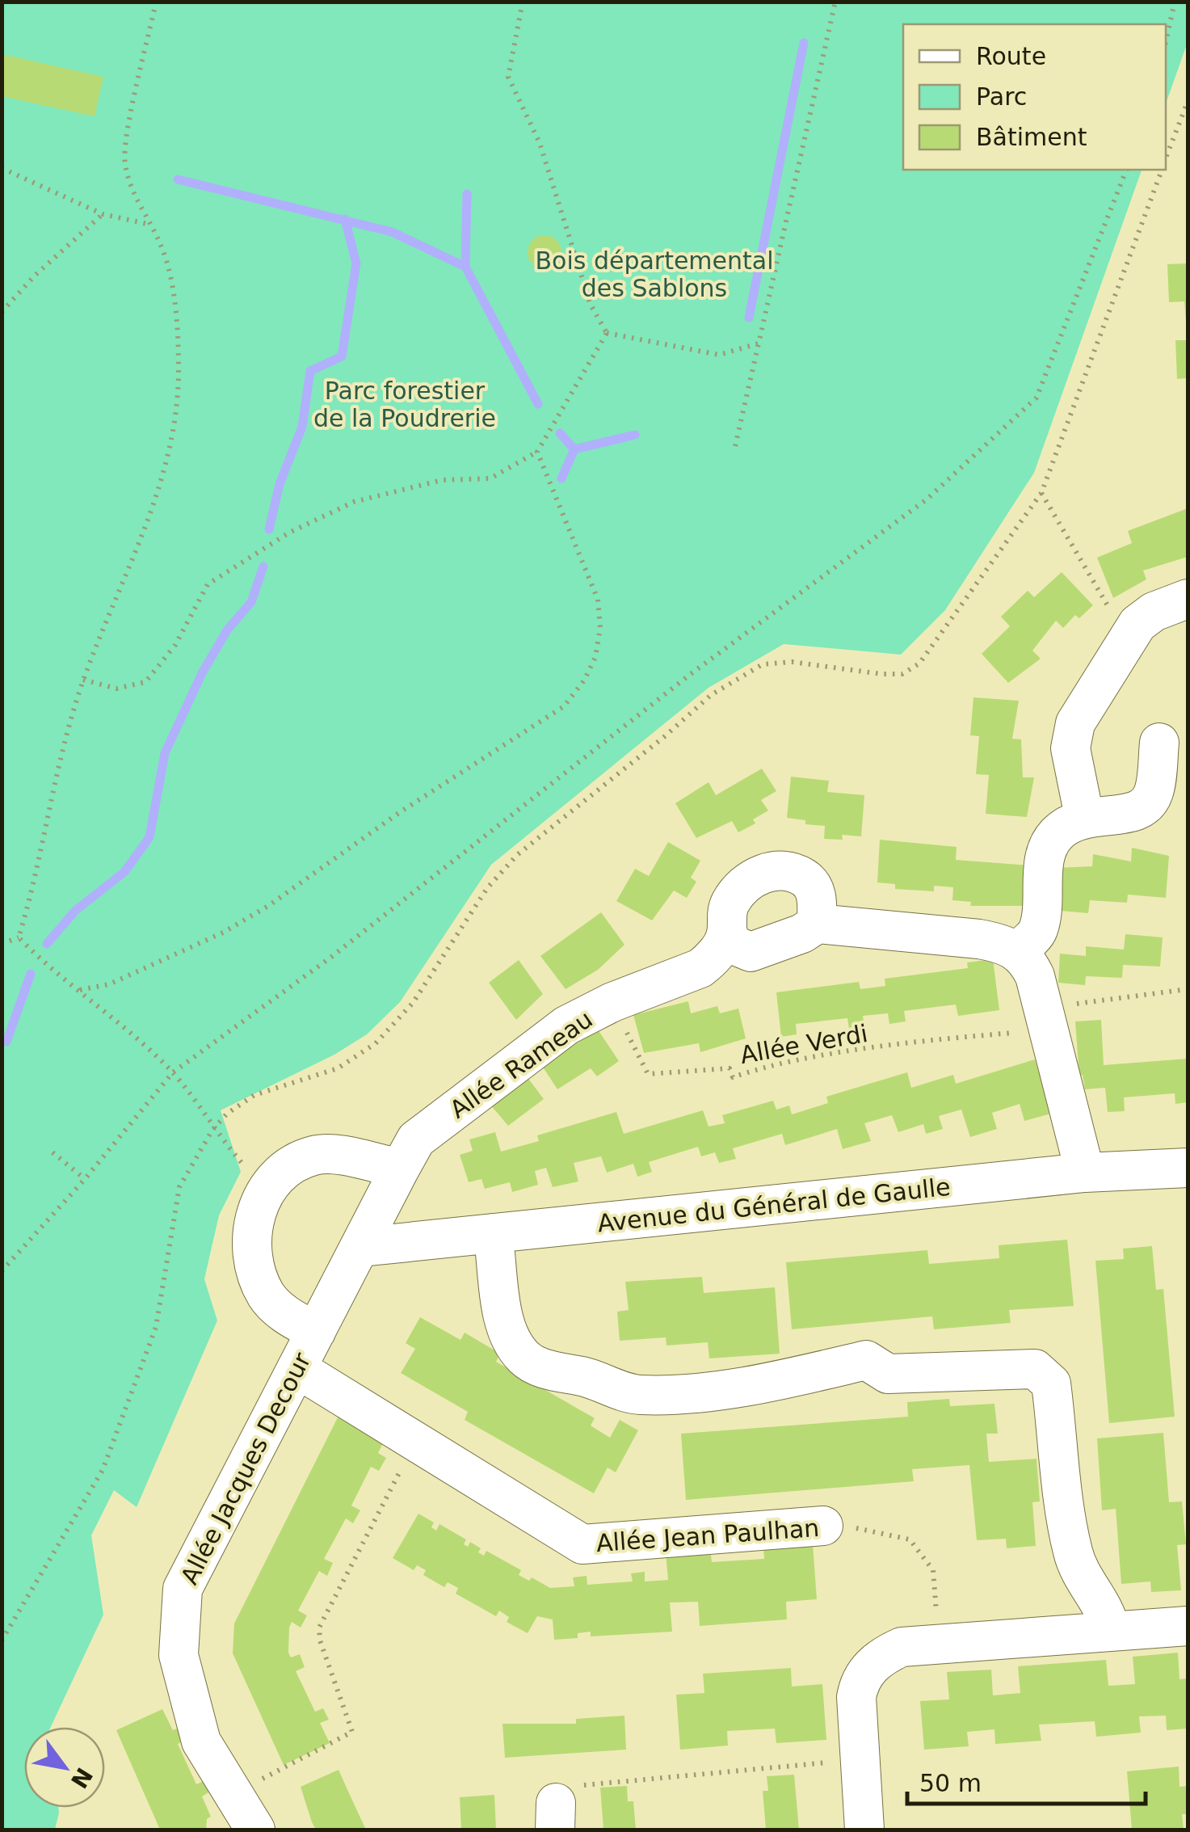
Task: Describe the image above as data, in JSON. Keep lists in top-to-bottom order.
{
  "streets": {
    "street": [
      "Allée Rameau",
      "Avenue du Général de Gaulle",
      "Allée Jacques Decour",
      "Allée Jean Paulhan"
    ],
    "path": ["Allée Verdi"]
  },
  "crossings": [
    ["Allée Verdi", "Allée Rameau"],
    ["Allée Rameau", "Avenue du Général de Gaulle"],
    ["Allée Rameau", "Allée Jacques Decour"],
    ["Avenue du Général de Gaulle", "Allée Jacques Decour"],
    ["Allée Jacques Decour", "Allée Jean Paulhan"]
  ],
  "parks": ["Bois départemental des Sablons", "Parc forestier de la Poudrerie"],
  "legend": ["Route", "Parc", "Bâtiment"],
  "scale_bar": "50 m",
  "north": "bottom right"
}
